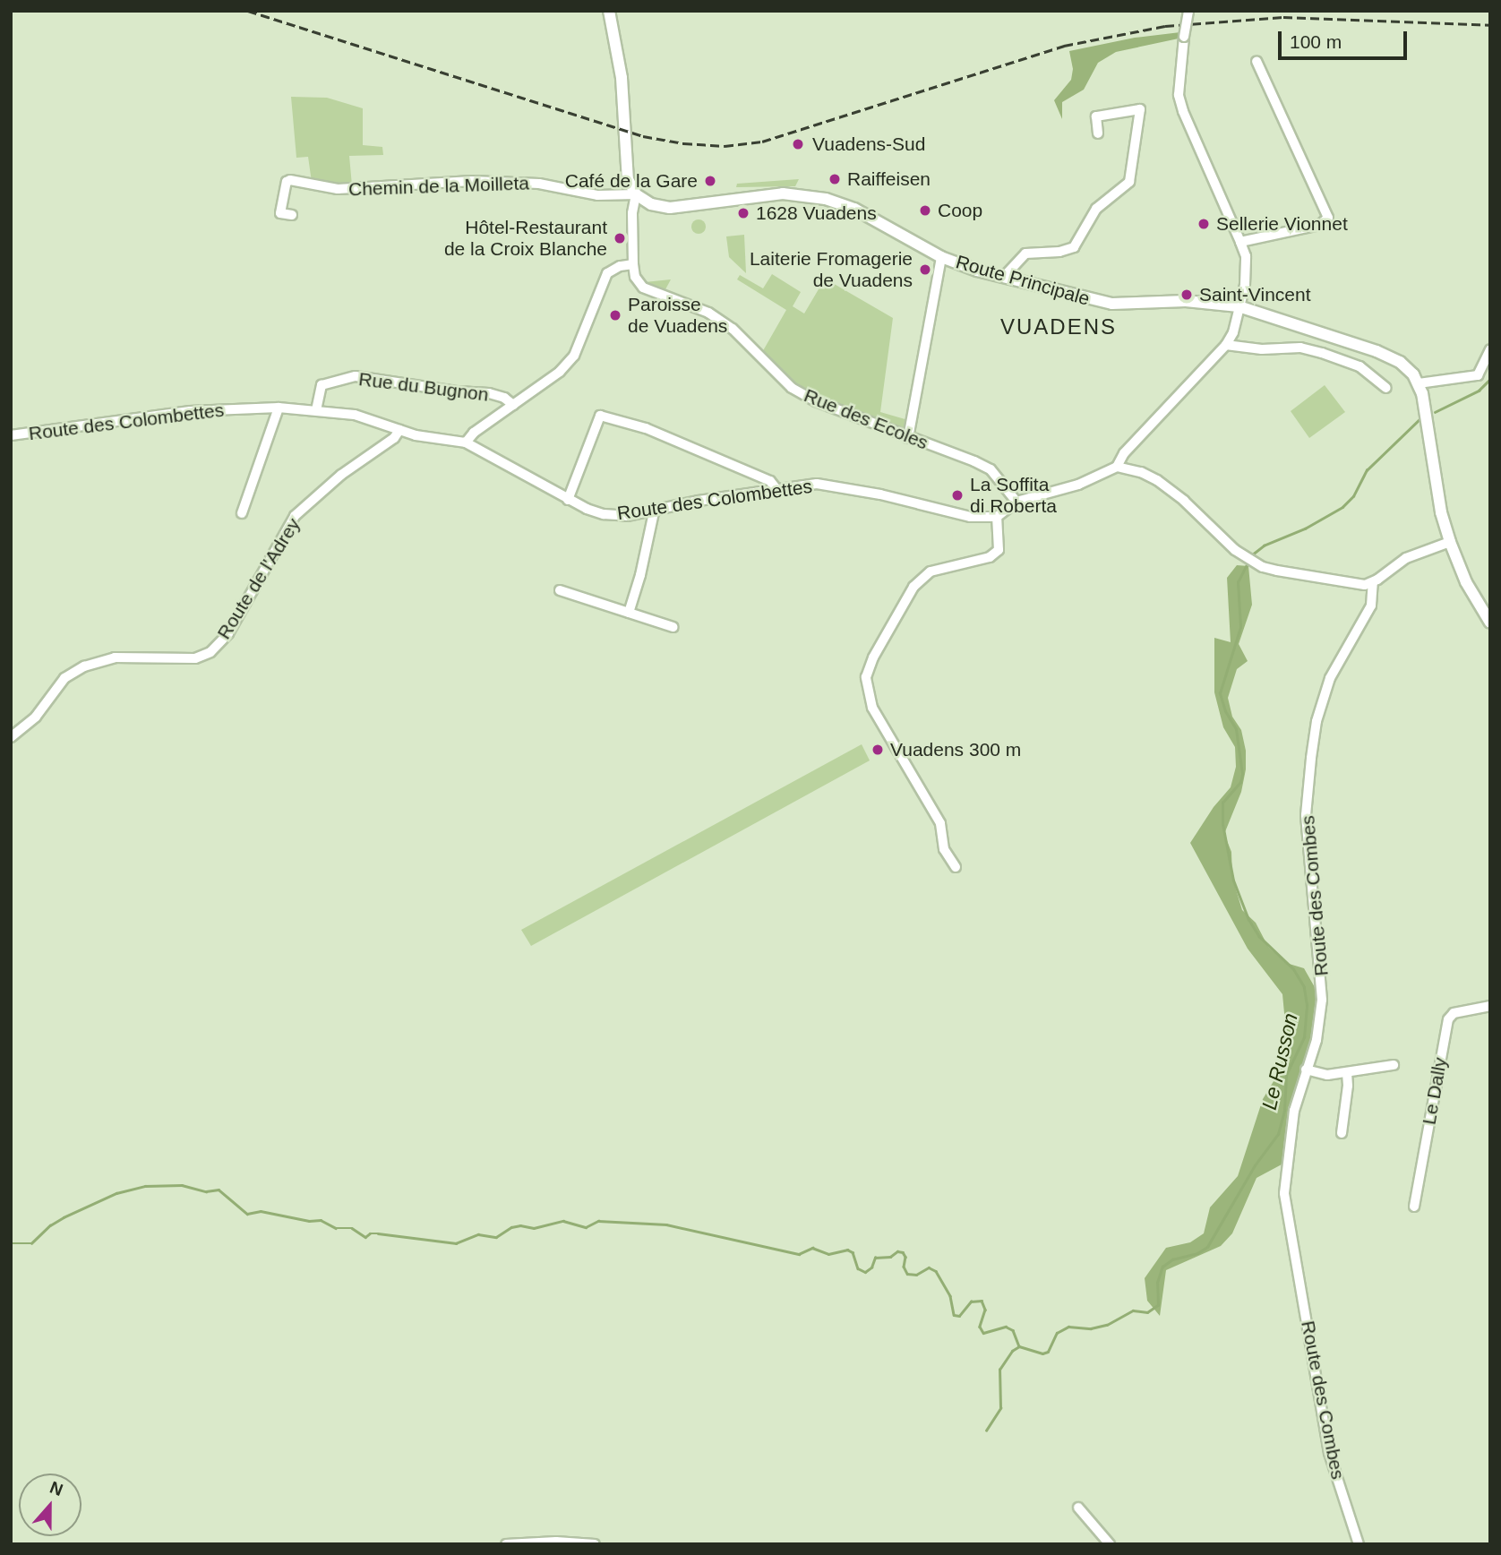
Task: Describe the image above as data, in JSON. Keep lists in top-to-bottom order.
{
  "streets": {
    "main road": ["Route Principale"],
    "street": [
      "Chemin de la Moilleta",
      "Rue du Bugnon",
      "Rue des Ecoles",
      "Route des Colombettes",
      "Route de l'Adrey",
      "Route des Combes",
      "Le Dally"
    ]
  },
  "crossings": [
    ["Chemin de la Moilleta", "Route Principale"],
    ["Rue du Bugnon", "Route des Colombettes"],
    ["Route des Colombettes", "Route de l'Adrey"]
  ],
  "districts": ["VUADENS"],
  "water": ["Le Russon"],
  "places": [
    "Vuadens-Sud",
    "Raiffeisen",
    "Café de la Gare",
    "Coop",
    "1628 Vuadens",
    "Sellerie Vionnet",
    "Hôtel-Restaurant de la Croix Blanche",
    "Laiterie Fromagerie de Vuadens",
    "Saint-Vincent",
    "Paroisse de Vuadens",
    "La Soffita di Roberta",
    "Vuadens 300 m"
  ],
  "scale_bar": "100 m",
  "north": "top"
}
